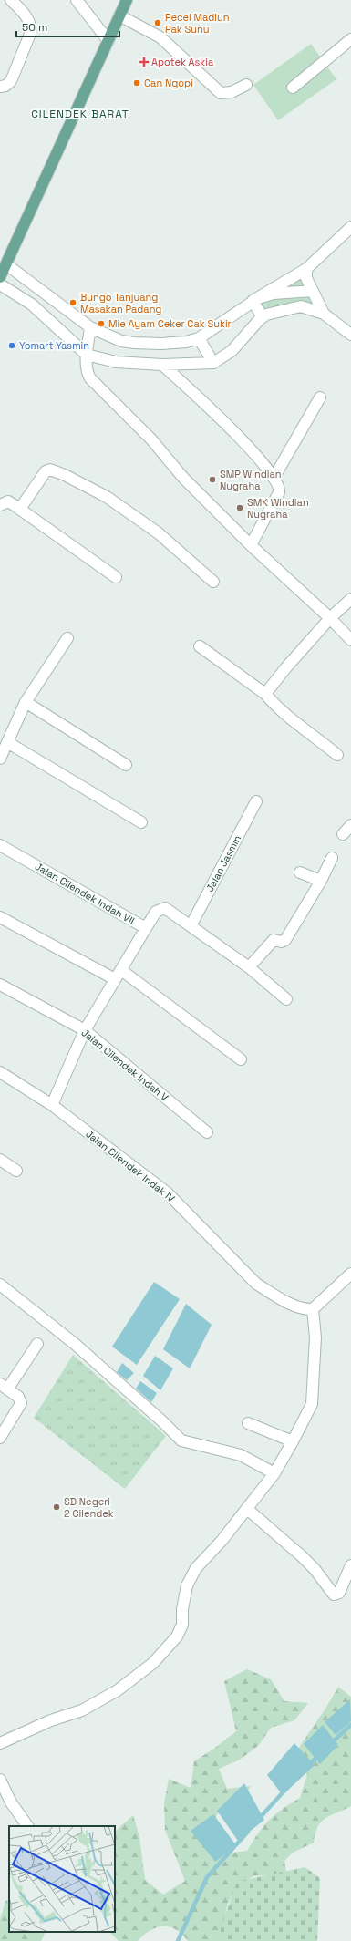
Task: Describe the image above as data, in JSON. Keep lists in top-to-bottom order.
{
  "streets": {
    "street": [
      "Jalan Jasmin",
      "Jalan Cilendek Indah VII",
      "Jalan Cilendek Indah V",
      "Jalan Cilendek Indak IV"
    ]
  },
  "crossings": [
    ["Jalan Jasmin", "Jalan Cilendek Indah VII"]
  ],
  "districts": ["CILENDEK BARAT"],
  "places": {
    "other": [
      "Pecel Madiun Pak Sunu",
      "Can Ngopi",
      "Bungo Tanjuang Masakan Padang",
      "Mie Ayam Ceker Cak Sukir",
      "Yomart Yasmin",
      "SMP Windian Nugraha",
      "SMK Windian Nugraha",
      "SD Negeri 2 Cilendek"
    ],
    "health": ["Apotek Askia"]
  },
  "scale_bar": "50 m"
}
